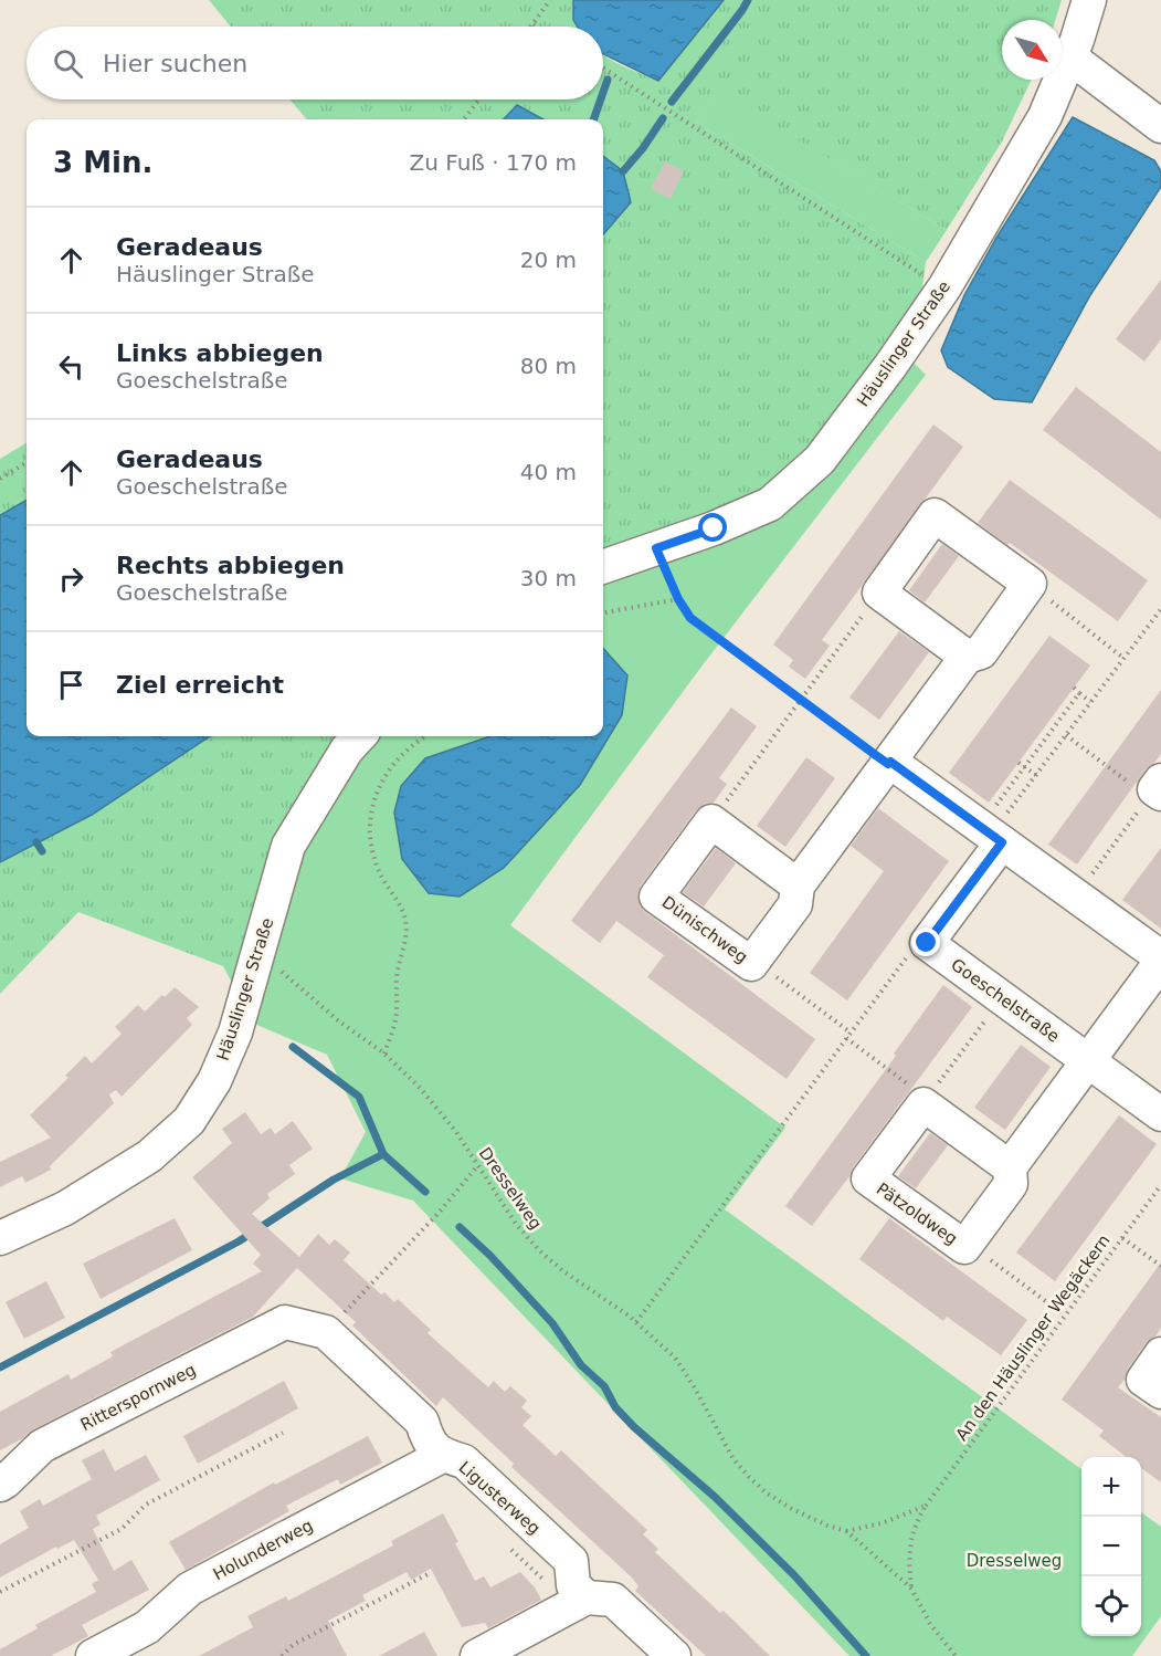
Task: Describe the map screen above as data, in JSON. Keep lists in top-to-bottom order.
{
  "streets": {
    "street": [
      "Häuslinger Straße",
      "Dünischweg",
      "Goeschelstraße",
      "Pätzoldweg",
      "Ritterspornweg",
      "Ligusterweg",
      "Holunderweg"
    ],
    "path": ["Dresselweg", "An den Häuslinger Wegäckern"]
  },
  "crossings": [
    ["Häuslinger Straße", "Dresselweg"],
    ["Goeschelstraße", "Pätzoldweg"],
    ["Dresselweg", "An den Häuslinger Wegäckern"],
    ["Ritterspornweg", "Ligusterweg"],
    ["Ligusterweg", "Holunderweg"]
  ],
  "parks": ["Dresselweg"],
  "north": "bottom right",
  "page": {
    "search": "Hier suchen",
    "heading": ["3 Min.", "Zu Fuß · 170 m"],
    "list": [
      ["Geradeaus", "Häuslinger Straße", "20 m"],
      ["Links abbiegen", "Goeschelstraße", "80 m"],
      ["Geradeaus", "Goeschelstraße", "40 m"],
      ["Rechts abbiegen", "Goeschelstraße", "30 m"],
      "Ziel erreicht"
    ],
    "map_buttons": ["+", "−"]
  }
}
